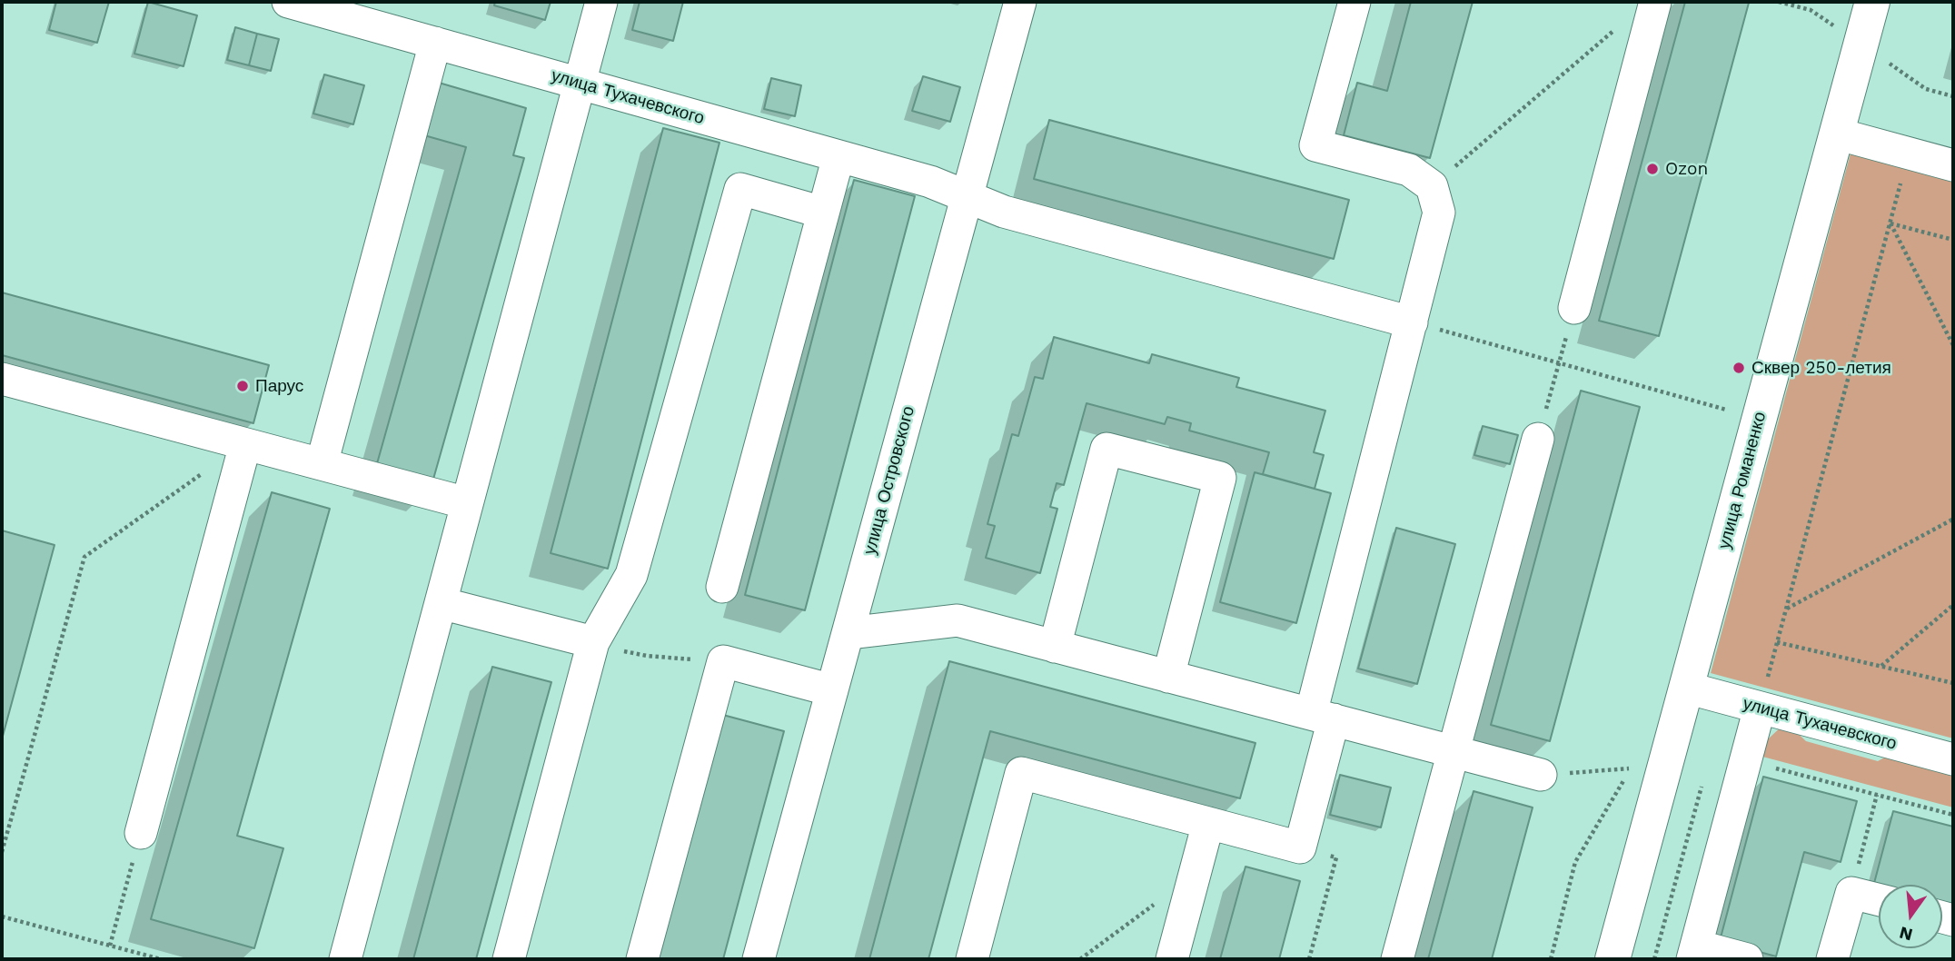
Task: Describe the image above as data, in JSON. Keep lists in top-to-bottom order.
{
  "streets": {
    "main road": ["улица Романенко"],
    "street": ["улица Тухачевского", "улица Островского"]
  },
  "crossings": [
    ["улица Тухачевского", "улица Островского"],
    ["улица Тухачевского", "улица Романенко"]
  ],
  "places": ["Ozon", "Сквер 250-летия", "Парус"],
  "north": "bottom"
}
